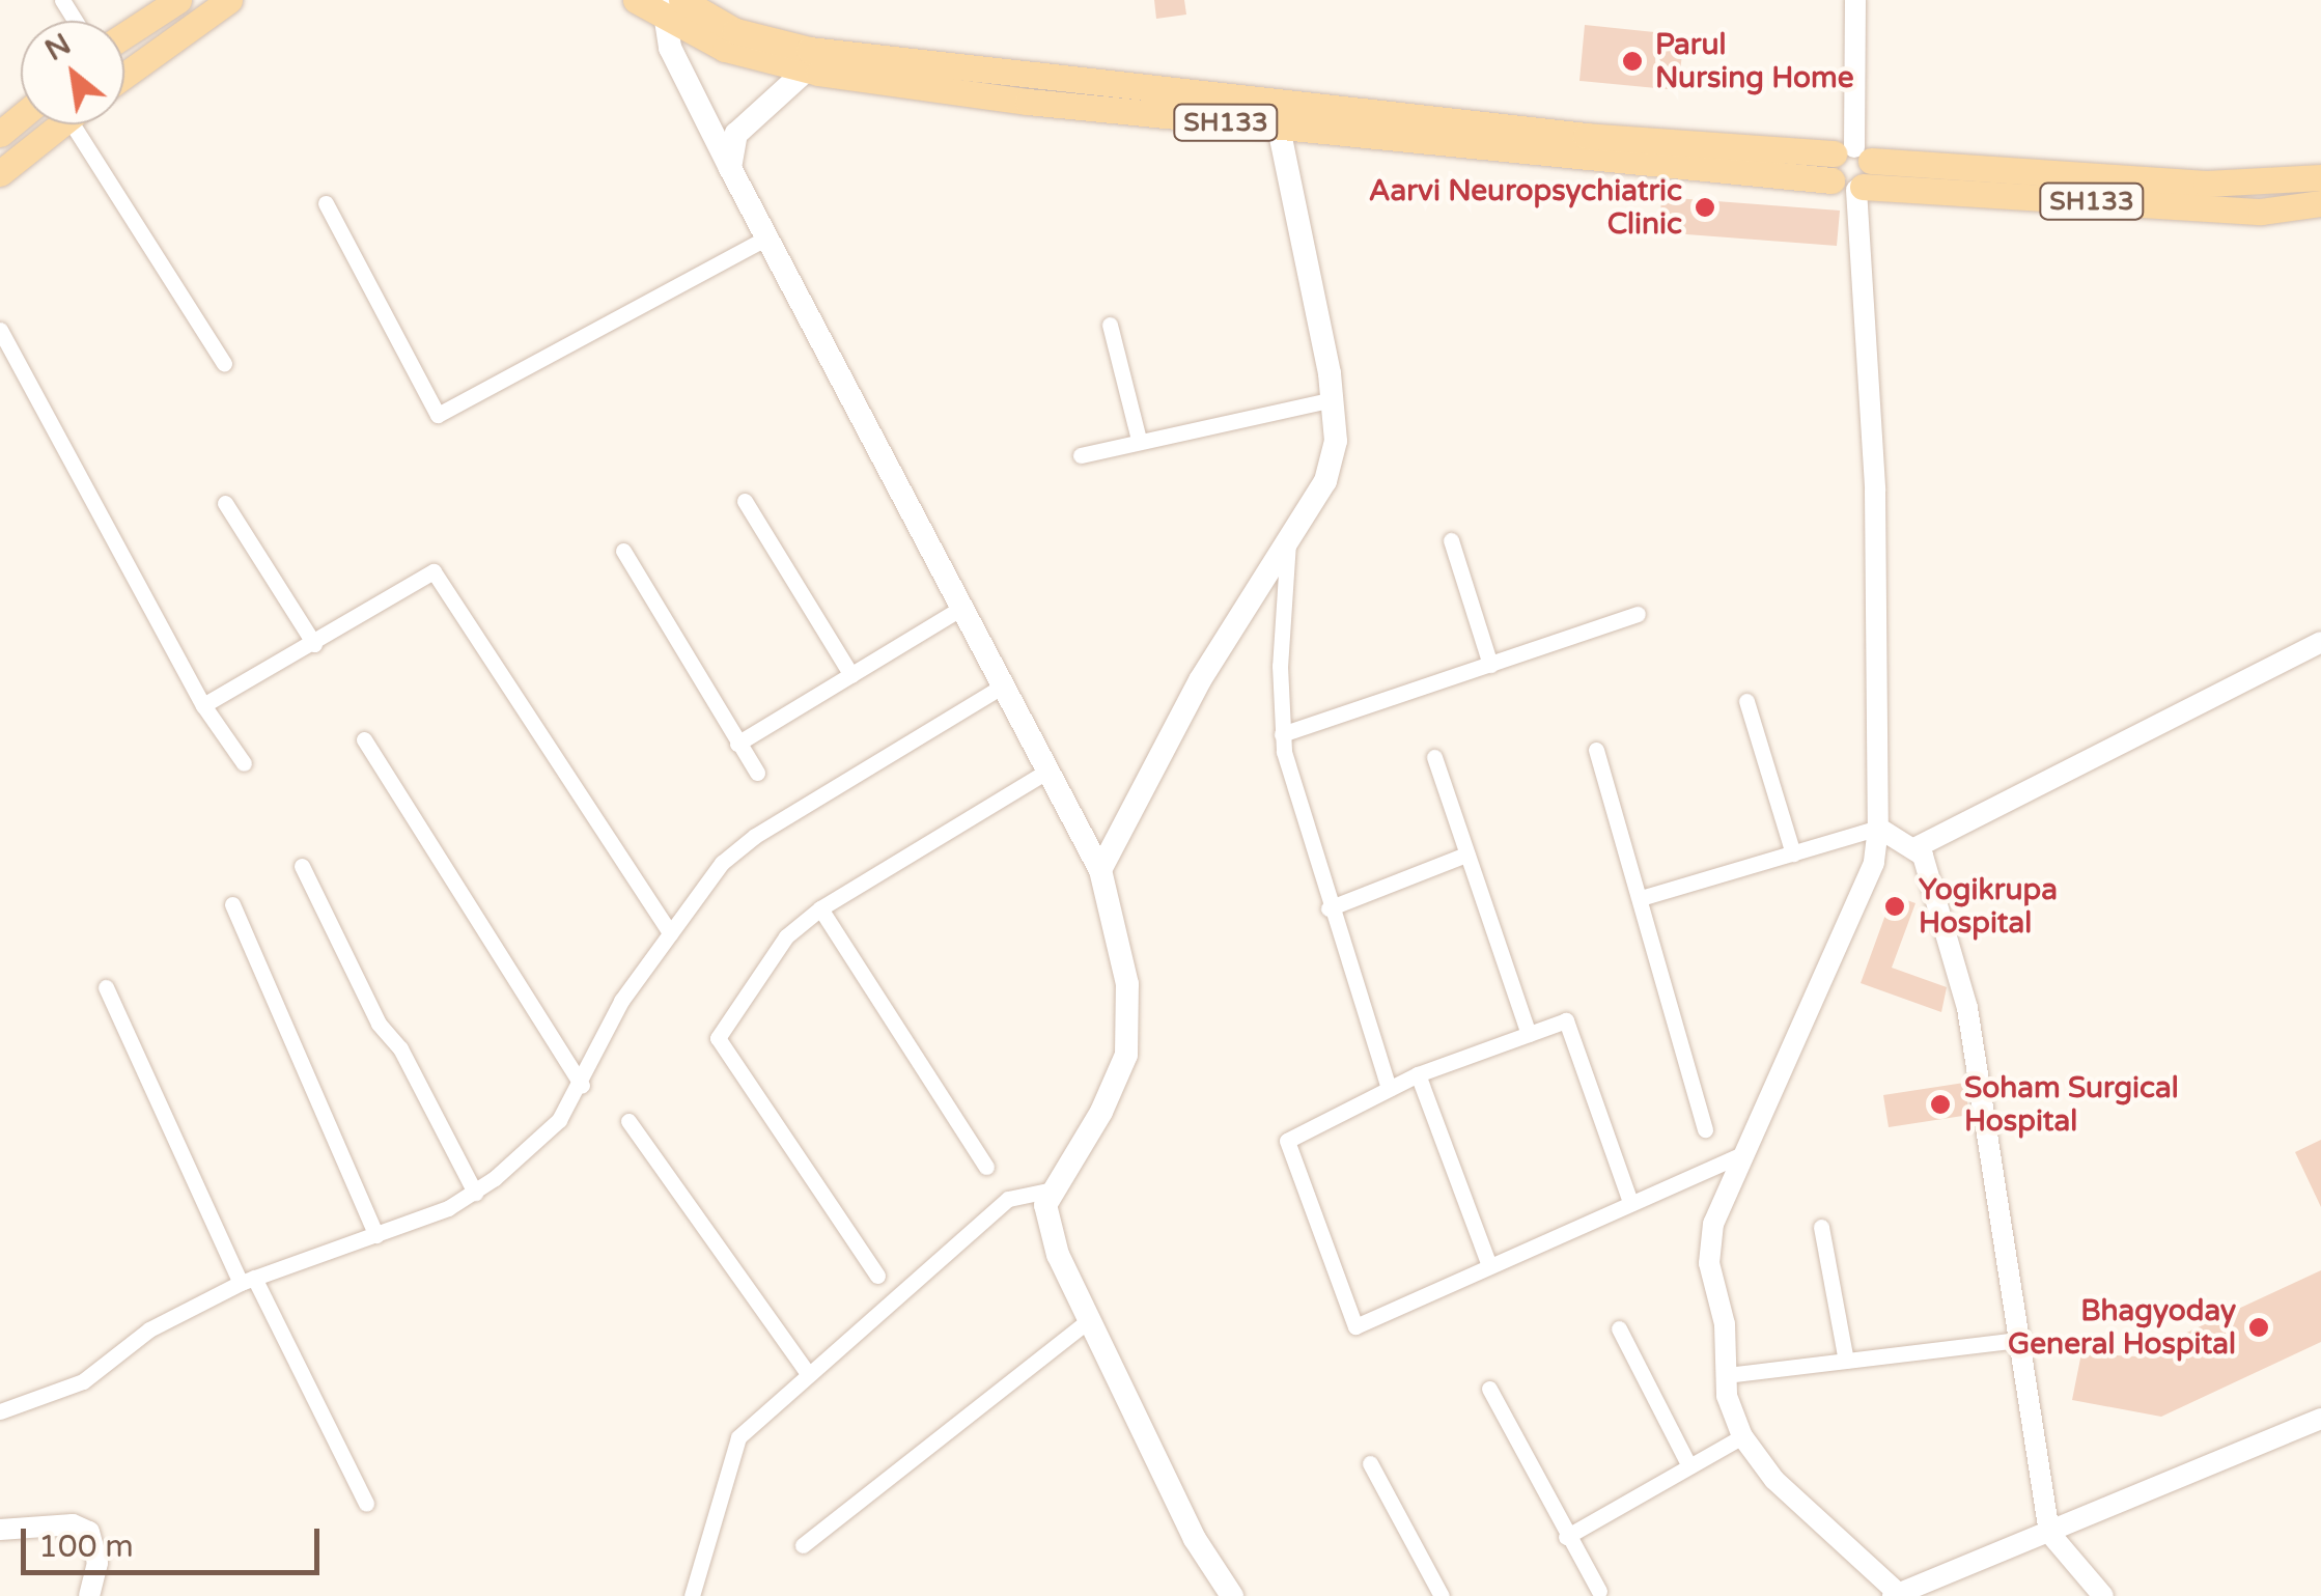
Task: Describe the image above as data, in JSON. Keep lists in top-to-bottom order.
{
  "streets": {
    "main road": ["SH133"]
  },
  "places": [
    "Parul Nursing Home",
    "Aarvi Neuropsychiatric Clinic",
    "Yogikrupa Hospital",
    "Soham Surgical Hospital",
    "Bhagyoday General Hospital"
  ],
  "scale_bar": "100 m",
  "north": "top left"
}
